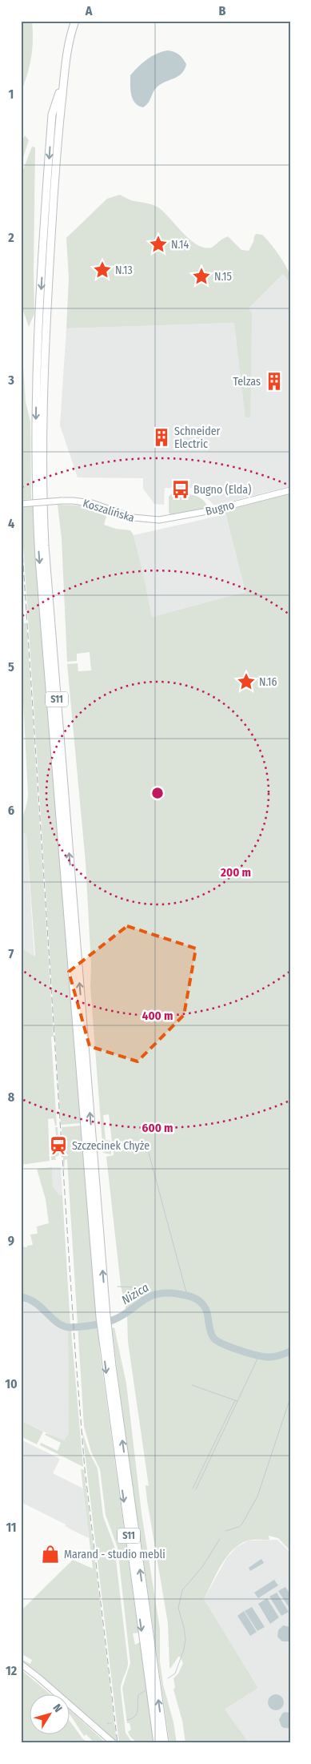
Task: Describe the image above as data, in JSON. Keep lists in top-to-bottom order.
{
  "streets": {
    "highway": ["S11"],
    "street": ["Bugno", "Koszalińska"]
  },
  "crossings": [
    ["Bugno", "Koszalińska"]
  ],
  "water": ["Nizica"],
  "places": {
    "place": [
      "N.14",
      "N.13",
      "N.15",
      "N.16"
    ],
    "building": ["Telzas", "Schneider Electric"],
    "bus stop": ["Bugno (Elda)"],
    "station": ["Szczecinek Chyże"],
    "shop": ["Marand - studio mebli"]
  },
  "north": "top right",
  "grid": {
    "columns": ["A", "B"],
    "rows": [
      "1",
      "2",
      "3",
      "4",
      "5",
      "6",
      "7",
      "8",
      "9",
      "10",
      "11",
      "12"
    ]
  },
  "rings": ["200 m", "400 m", "600 m"]
}
